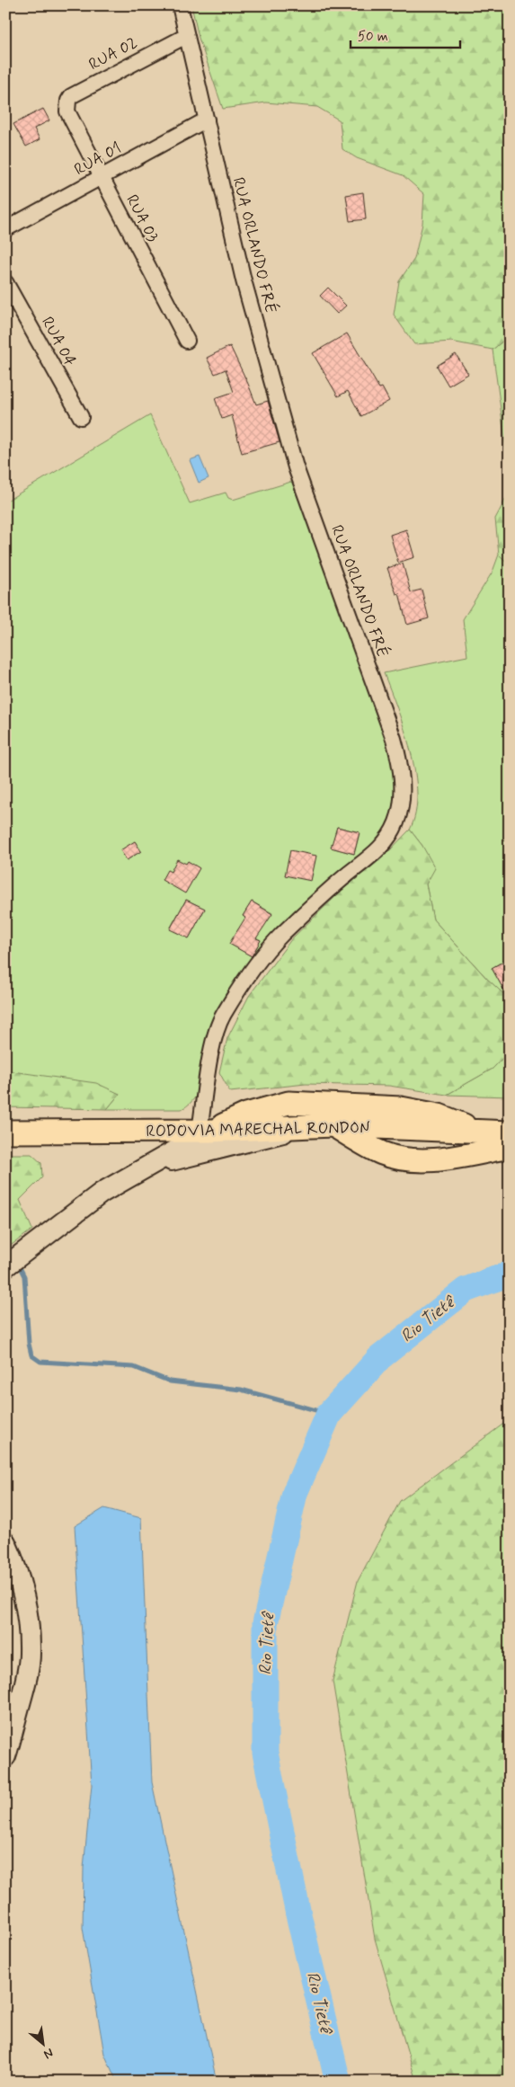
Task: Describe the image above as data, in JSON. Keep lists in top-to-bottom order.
{
  "streets": {
    "main road": ["RODOVIA MARECHAL RONDON"],
    "street": [
      "RUA 02",
      "RUA 01",
      "RUA 03",
      "RUA ORLANDO FRÉ",
      "RUA 04"
    ]
  },
  "crossings": [
    ["RUA 02", "RUA 03"],
    ["RUA 02", "RUA ORLANDO FRÉ"],
    ["RUA 01", "RUA 03"],
    ["RUA 01", "RUA ORLANDO FRÉ"],
    ["RUA ORLANDO FRÉ", "RODOVIA MARECHAL RONDON"]
  ],
  "water": ["Rio Tietê"],
  "scale_bar": "50 m",
  "north": "bottom right"
}
